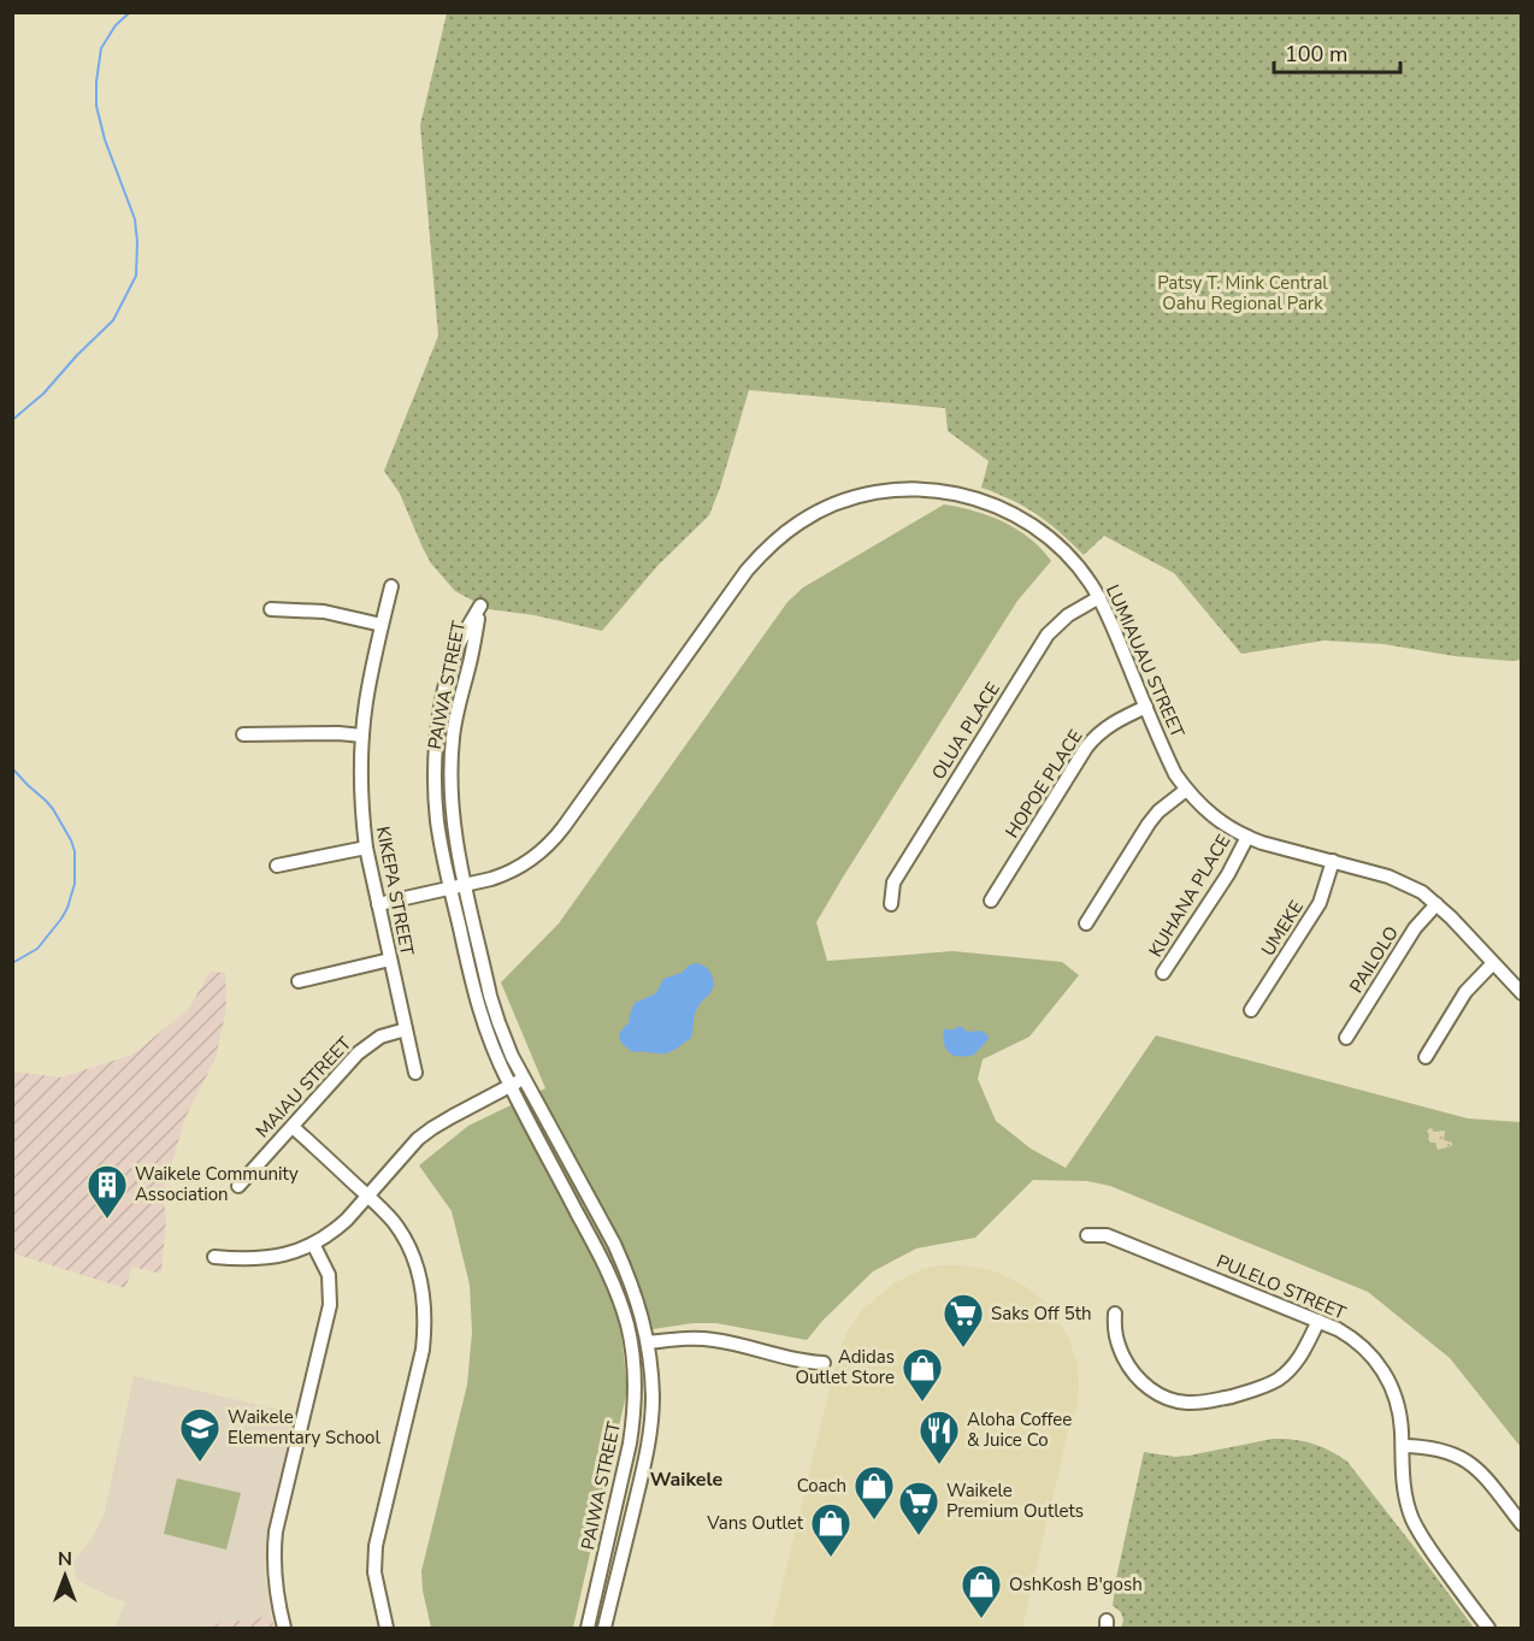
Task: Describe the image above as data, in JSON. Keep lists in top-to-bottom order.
{
  "streets": {
    "street": [
      "LUMIAUAU STREET",
      "PAIWA STREET",
      "OLUA PLACE",
      "HOPOE PLACE",
      "KIKEPA STREET",
      "KUHANA PLACE",
      "UMEKE",
      "PAILOLO",
      "MAIAU STREET",
      "PULELO STREET"
    ]
  },
  "crossings": [
    ["LUMIAUAU STREET", "PAIWA STREET"],
    ["LUMIAUAU STREET", "OLUA PLACE"],
    ["LUMIAUAU STREET", "HOPOE PLACE"],
    ["LUMIAUAU STREET", "KIKEPA STREET"],
    ["LUMIAUAU STREET", "KUHANA PLACE"],
    ["LUMIAUAU STREET", "UMEKE"],
    ["LUMIAUAU STREET", "PAILOLO"],
    ["KIKEPA STREET", "MAIAU STREET"]
  ],
  "districts": ["Waikele"],
  "parks": ["Patsy T. Mink Central Oahu Regional Park"],
  "places": {
    "building": ["Waikele Community Association"],
    "supermarket": ["Saks Off 5th", "Waikele Premium Outlets"],
    "shop": [
      "Adidas Outlet Store",
      "Coach",
      "Vans Outlet",
      "OshKosh B'gosh"
    ],
    "school or university": ["Waikele Elementary School"],
    "restaurant": ["Aloha Coffee & Juice Co"]
  },
  "scale_bar": "100 m",
  "north": "top"
}
